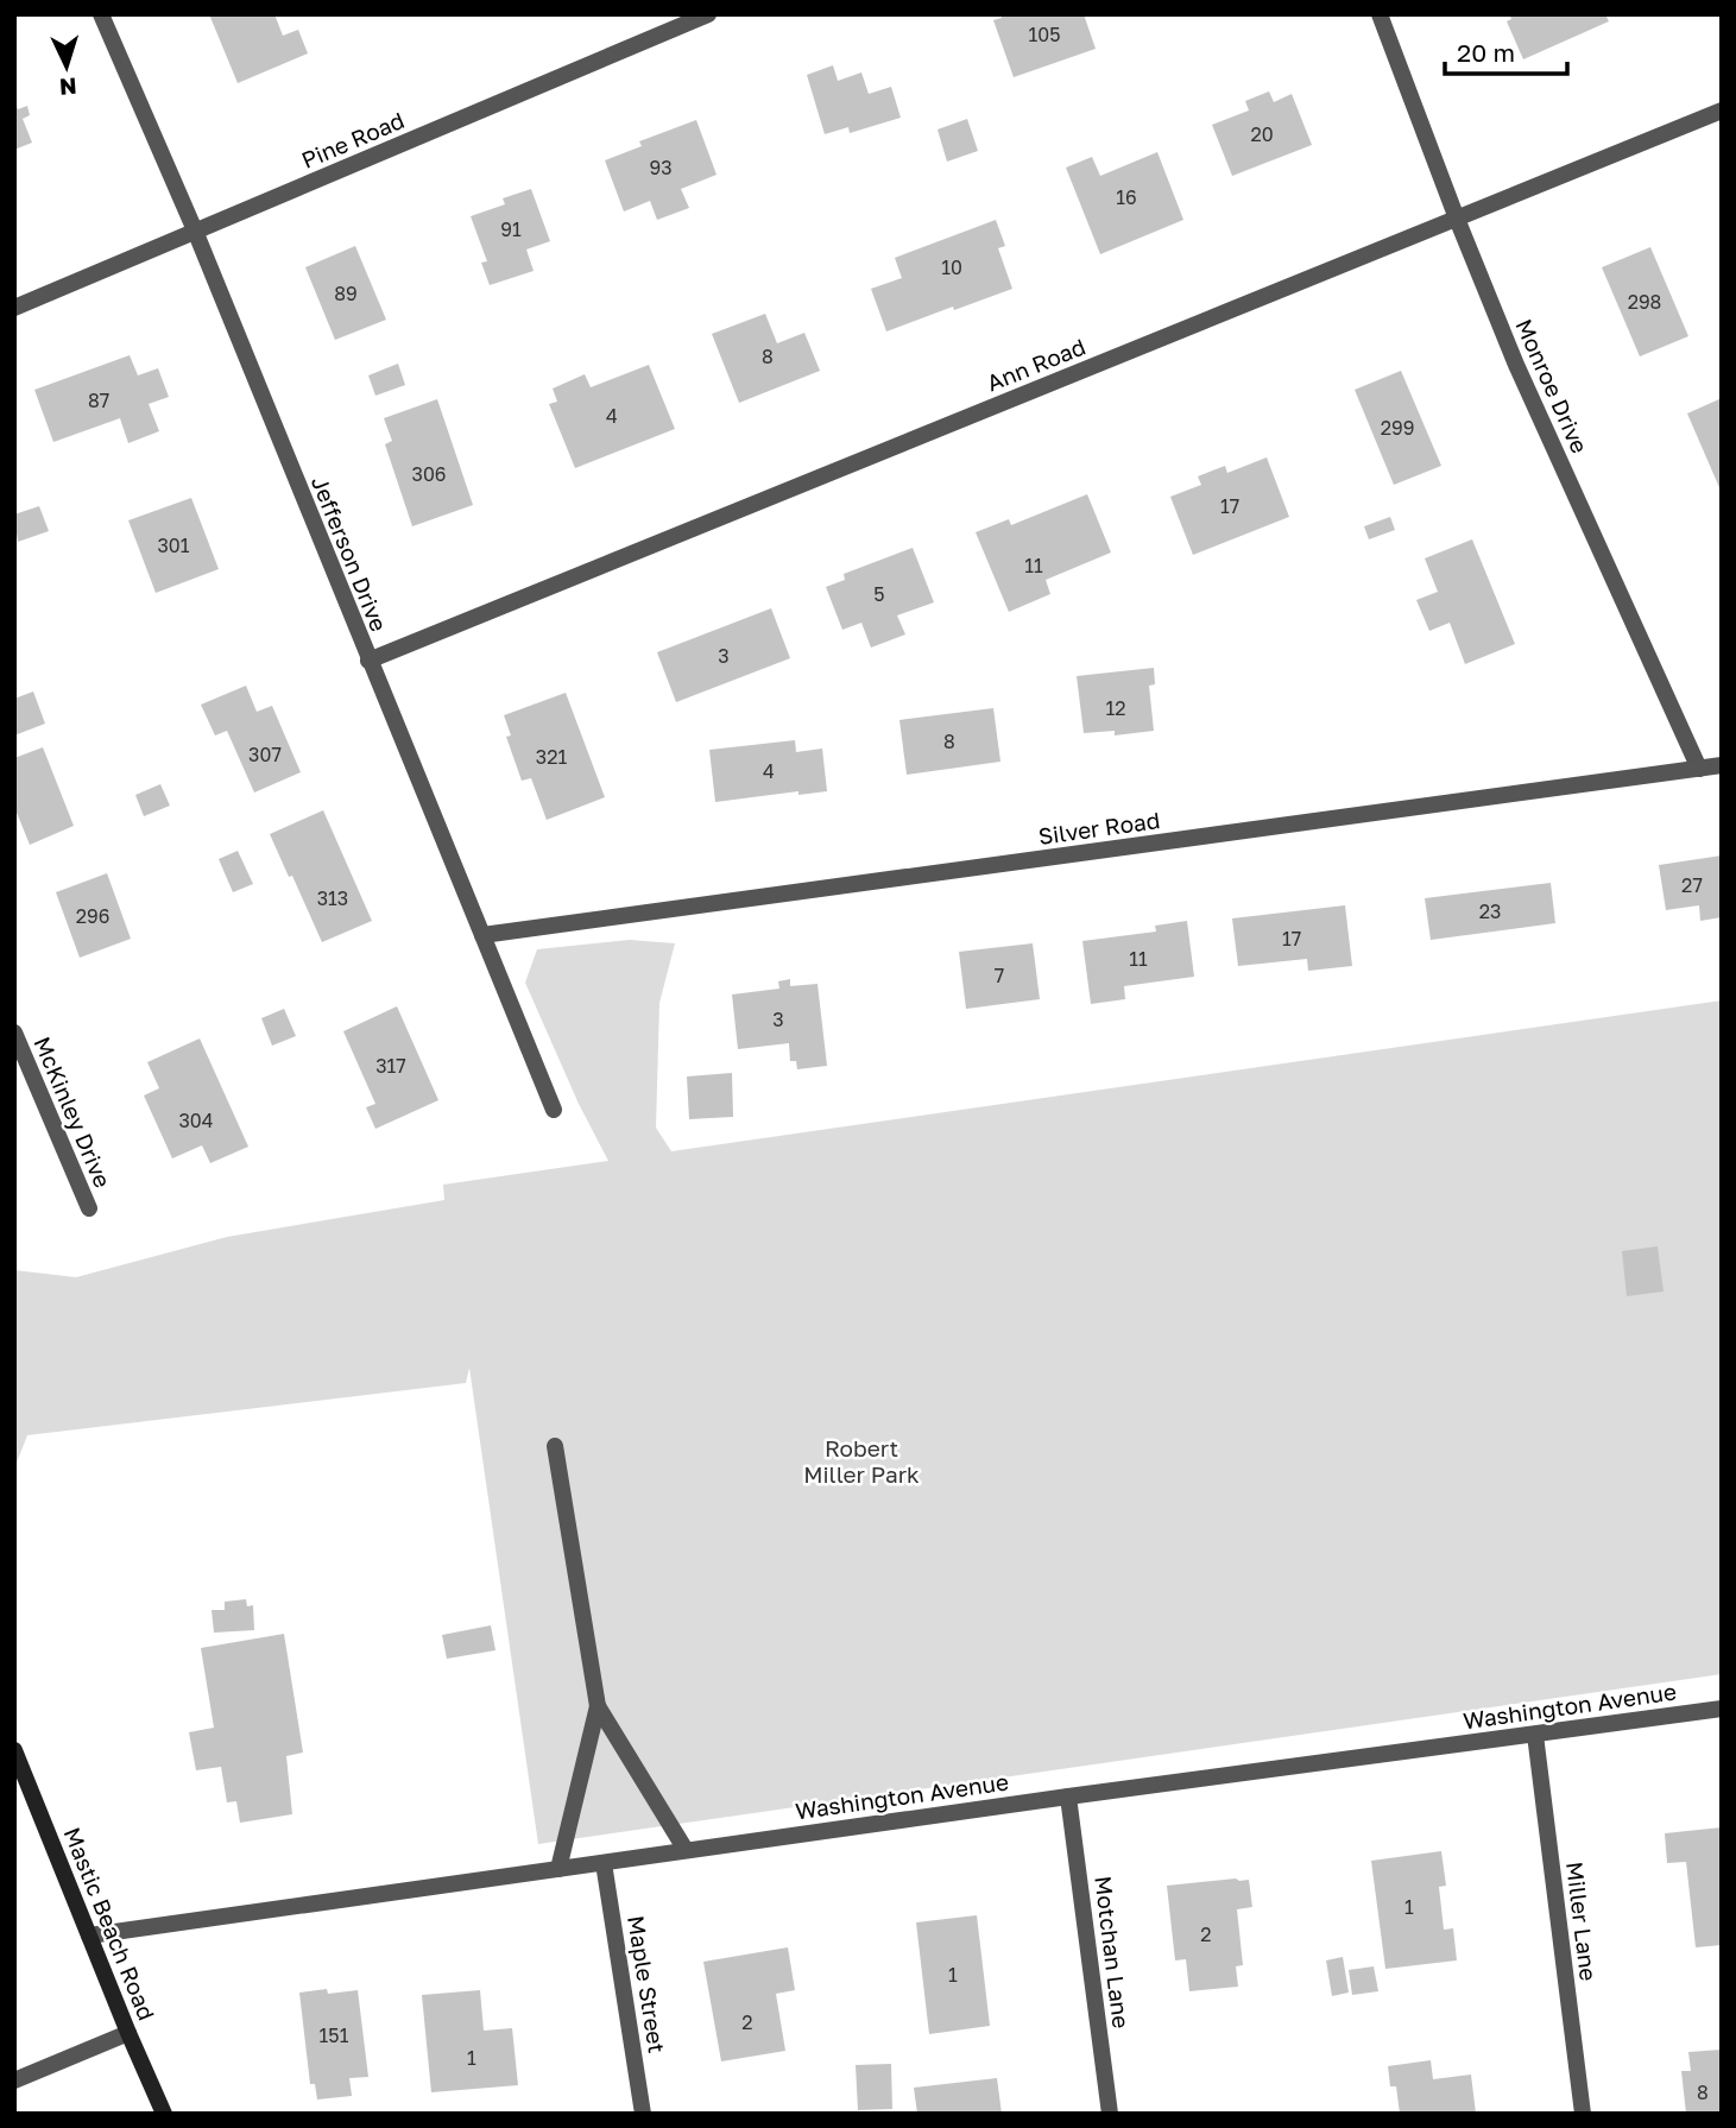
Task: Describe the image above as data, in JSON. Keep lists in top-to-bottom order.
{
  "streets": {
    "street": [
      "Pine Road",
      "Ann Road",
      "Monroe Drive",
      "Jefferson Drive",
      "Silver Road",
      "McKinley Drive",
      "Washington Avenue",
      "Miller Lane",
      "Mastic Beach Road",
      "Motchan Lane",
      "Maple Street"
    ]
  },
  "crossings": [
    ["Pine Road", "Jefferson Drive"],
    ["Ann Road", "Monroe Drive"],
    ["Ann Road", "Jefferson Drive"],
    ["Monroe Drive", "Silver Road"],
    ["Jefferson Drive", "Silver Road"],
    ["Washington Avenue", "Miller Lane"],
    ["Washington Avenue", "Mastic Beach Road"],
    ["Washington Avenue", "Motchan Lane"],
    ["Washington Avenue", "Maple Street"]
  ],
  "parks": ["Robert Miller Park"],
  "house_numbers": [
    "105",
    "20",
    "93",
    "16",
    "91",
    "10",
    "89",
    "298",
    "8",
    "87",
    "4",
    "299",
    "306",
    "17",
    "301",
    "11",
    "5",
    "3",
    "12",
    "8",
    "307",
    "321",
    "4",
    "27",
    "313",
    "23",
    "296",
    "17",
    "11",
    "7",
    "3",
    "317",
    "304",
    "1",
    "2",
    "1",
    "2",
    "151",
    "1",
    "8"
  ],
  "scale_bar": "20 m",
  "north": "bottom"
}
